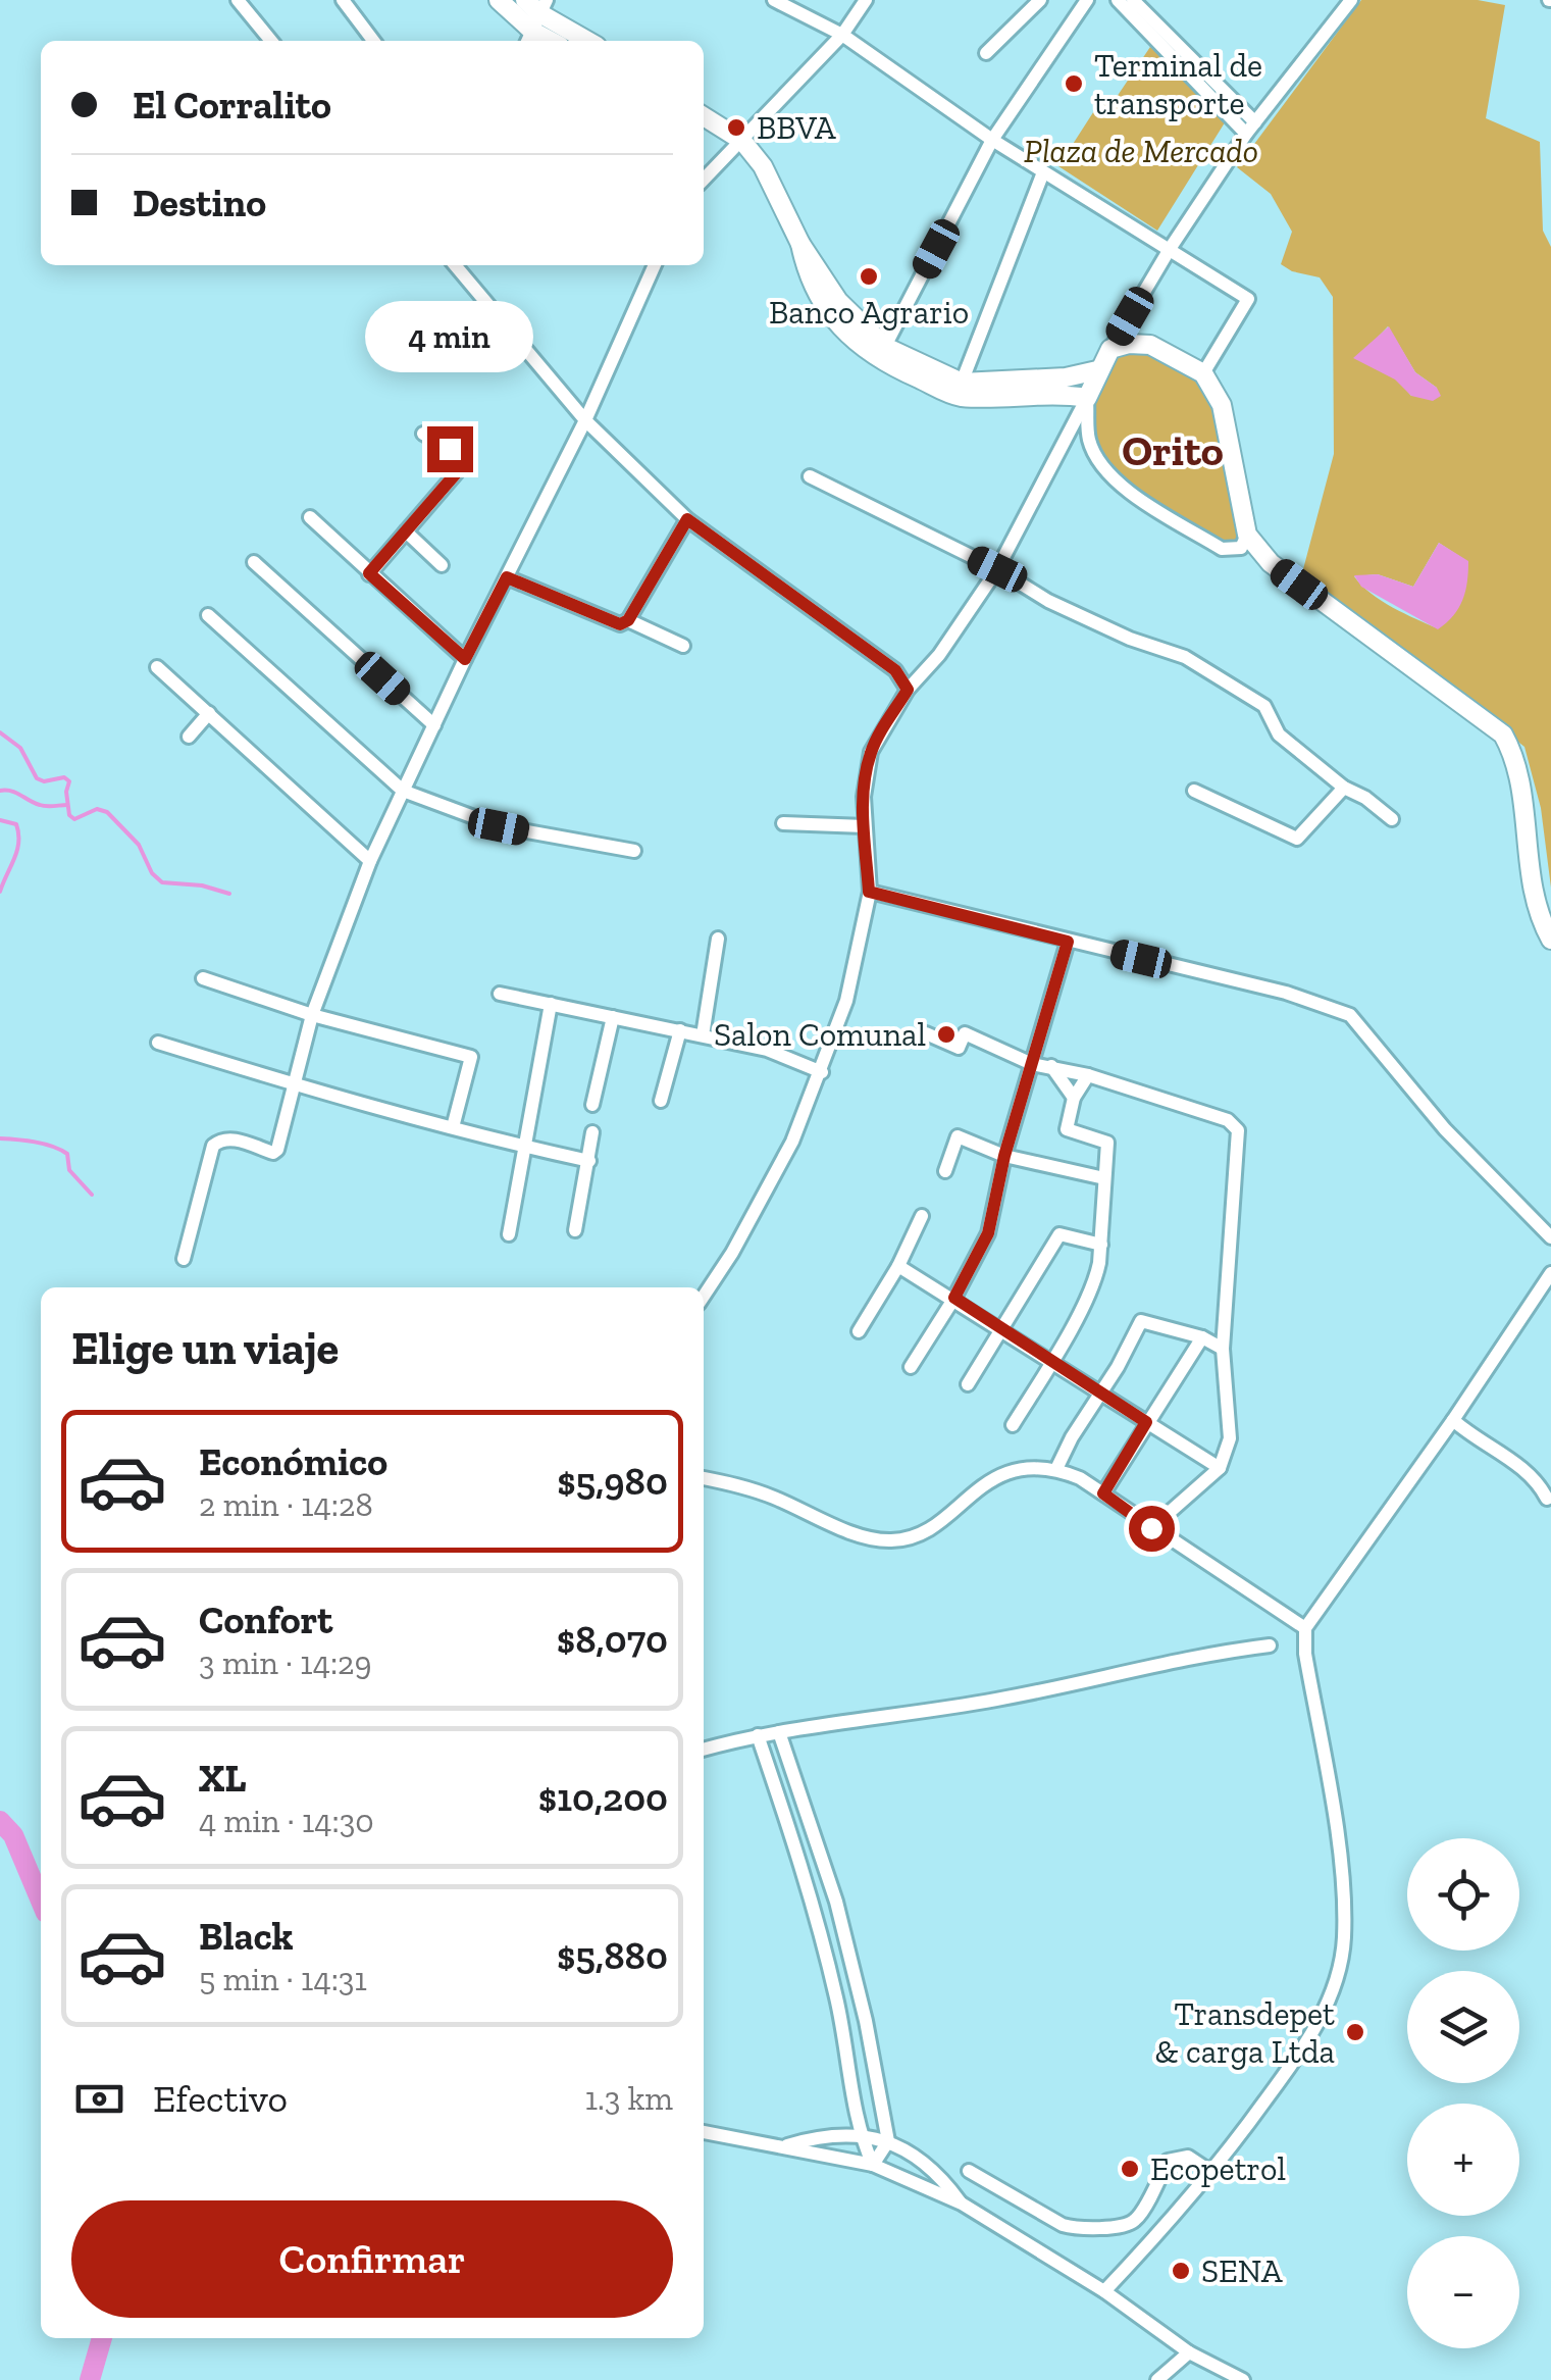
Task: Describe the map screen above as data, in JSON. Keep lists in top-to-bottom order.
{
  "districts": ["Orito"],
  "parks": ["Plaza de Mercado"],
  "places": [
    "Terminal de transporte",
    "BBVA",
    "Banco Agrario",
    "Salon Comunal",
    "Transdepet & carga Ltda",
    "Ecopetrol",
    "SENA"
  ],
  "page": {
    "banner": ["El Corralito", "Destino"],
    "bubble": "4 min",
    "heading": "Elige un viaje",
    "list": [
      {
        "name": "Económico",
        "note": "2 min · 14:28",
        "value": "$5,980"
      },
      {
        "name": "Confort",
        "note": "3 min · 14:29",
        "value": "$8,070"
      },
      {
        "name": "XL",
        "note": "4 min · 14:30",
        "value": "$10,200"
      },
      {
        "name": "Black",
        "note": "5 min · 14:31",
        "value": "$5,880"
      }
    ],
    "map_buttons": ["+", "−"],
    "pay": ["Efectivo", "1.3 km"],
    "buttons": "Confirmar"
  }
}
